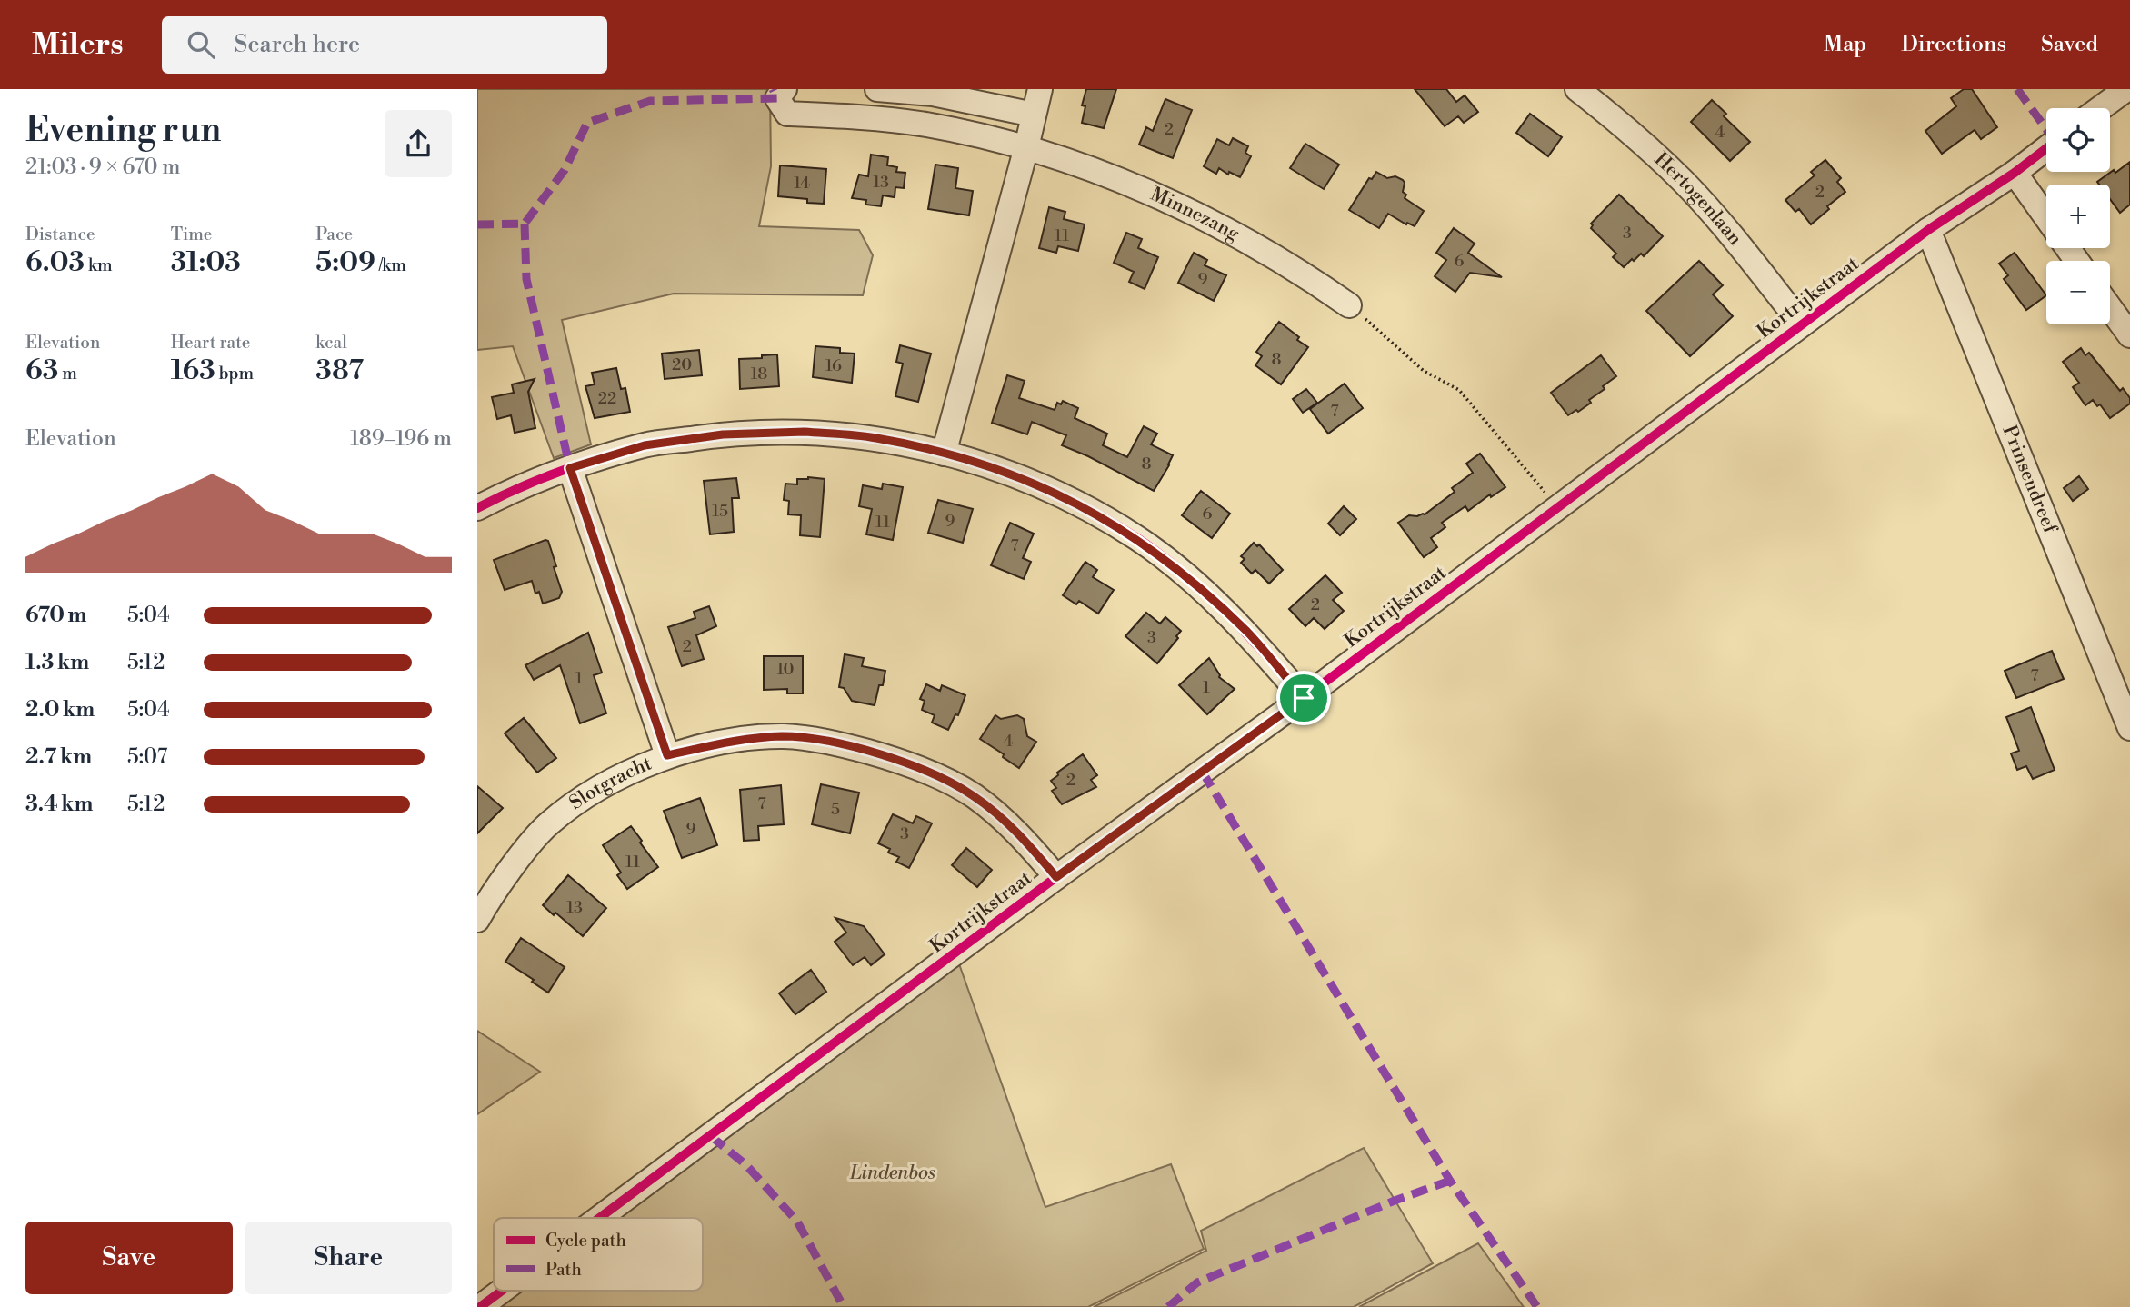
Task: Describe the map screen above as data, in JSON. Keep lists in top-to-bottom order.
{
  "streets": {
    "street": [
      "Hertogenlaan",
      "Minnezang",
      "Kortrijkstraat",
      "Prinsendreef",
      "Slotgracht"
    ]
  },
  "crossings": [
    ["Hertogenlaan", "Kortrijkstraat"],
    ["Kortrijkstraat", "Prinsendreef"],
    ["Kortrijkstraat", "Slotgracht"]
  ],
  "parks": ["Lindenbos"],
  "house_numbers": [
    "2",
    "4",
    "13",
    "14",
    "2",
    "3",
    "11",
    "6",
    "9",
    "8",
    "20",
    "16",
    "18",
    "22",
    "7",
    "8",
    "15",
    "6",
    "9",
    "11",
    "7",
    "2",
    "3",
    "2",
    "10",
    "7",
    "1",
    "1",
    "4",
    "2",
    "7",
    "5",
    "9",
    "3",
    "11",
    "13"
  ],
  "legend": ["Cycle path", "Path"],
  "page": {
    "header": "Milers",
    "search": "Search here",
    "nav": ["Map", "Directions", "Saved"],
    "heading": ["Evening run", "21:03 · 9 × 670 m"],
    "map_buttons": ["+", "−"],
    "stats": [
      ["Distance", "6.03 km"],
      ["Time", "31:03"],
      ["Pace", "5:09 /km"],
      ["Elevation", "63 m"],
      ["Heart rate", "163 bpm"],
      ["kcal", "387"]
    ],
    "chart": ["Elevation", "189–196 m"],
    "list": [
      {
        "name": "670 m",
        "note": "5:04"
      },
      {
        "name": "1.3 km",
        "note": "5:12"
      },
      {
        "name": "2.0 km",
        "note": "5:04"
      },
      {
        "name": "2.7 km",
        "note": "5:07"
      },
      {
        "name": "3.4 km",
        "note": "5:12"
      }
    ],
    "buttons": ["Save", "Share"]
  }
}
